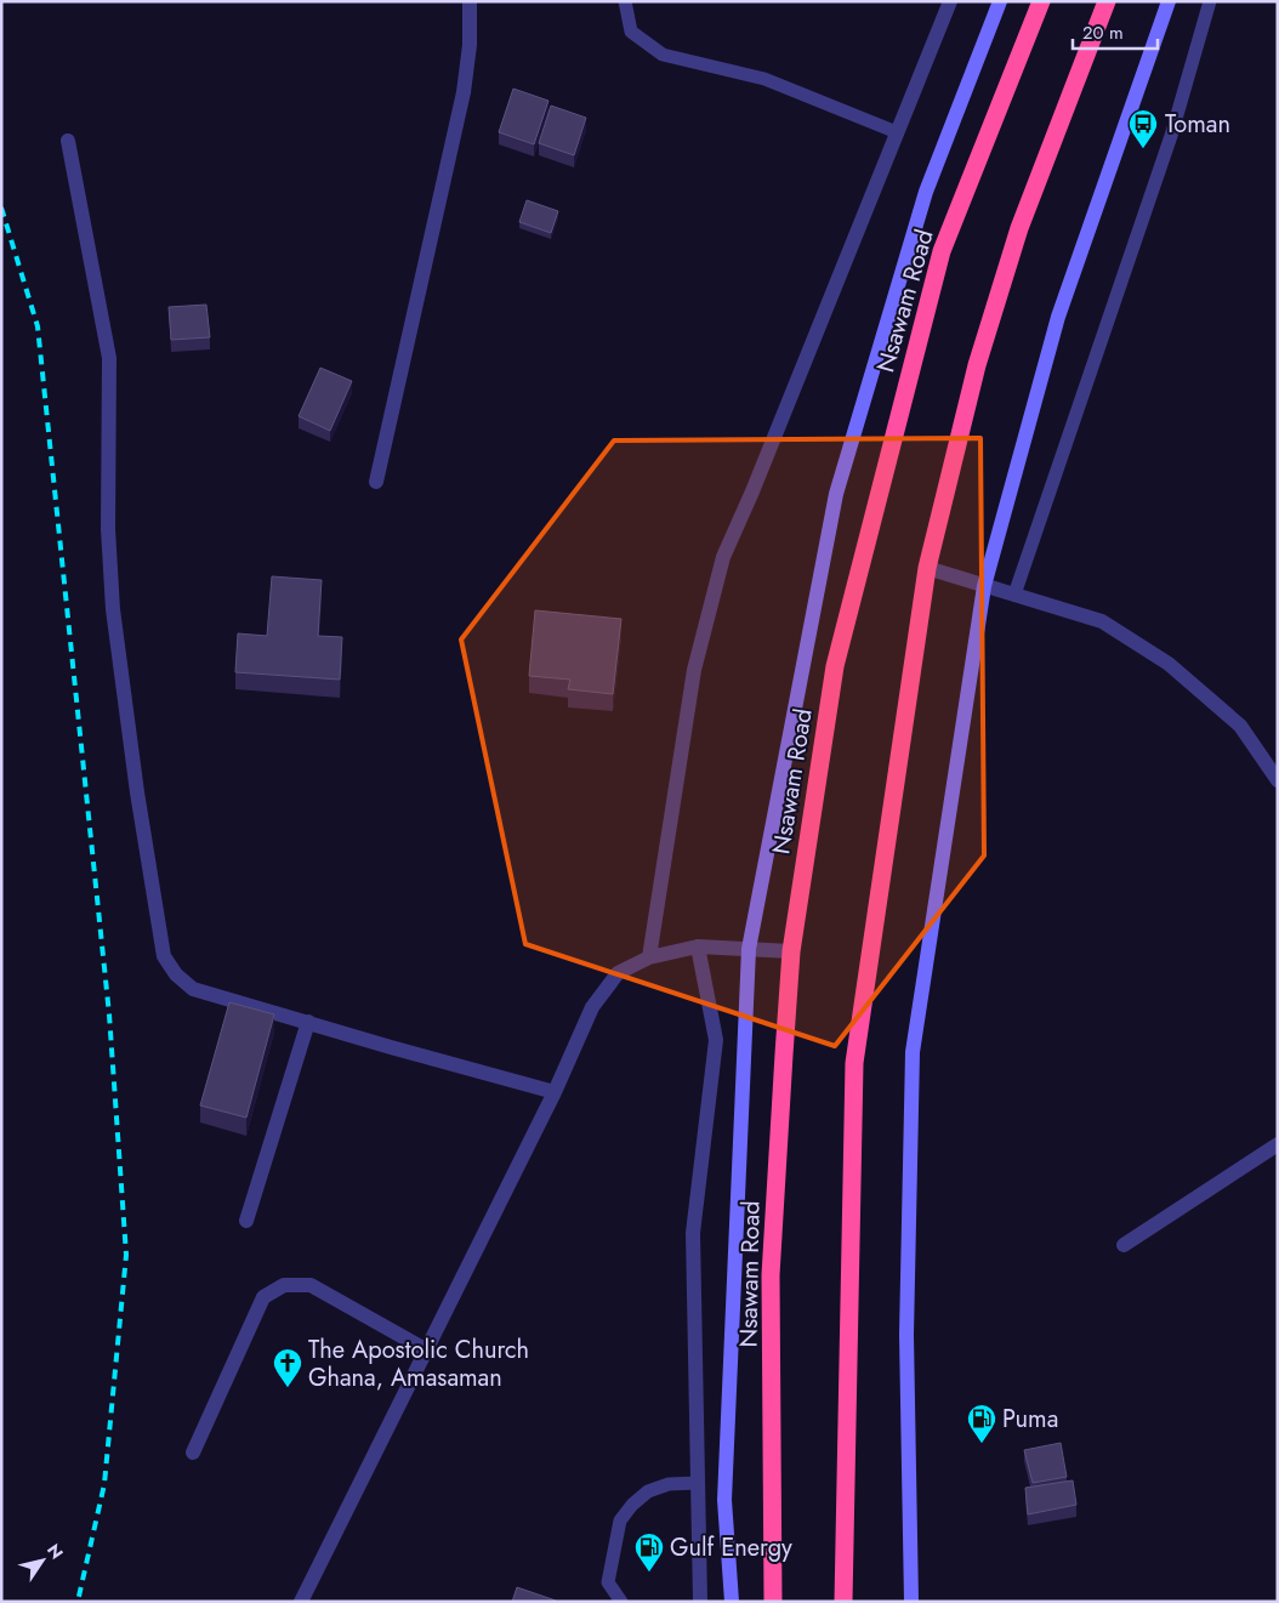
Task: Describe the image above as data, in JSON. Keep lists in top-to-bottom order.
{
  "streets": {
    "highway": ["Nsawam Road"]
  },
  "places": {
    "bus stop": ["Toman"],
    "church": ["The Apostolic Church Ghana, Amasaman"],
    "fuel station": ["Puma", "Gulf Energy"]
  },
  "scale_bar": "20 m",
  "north": "top right"
}
